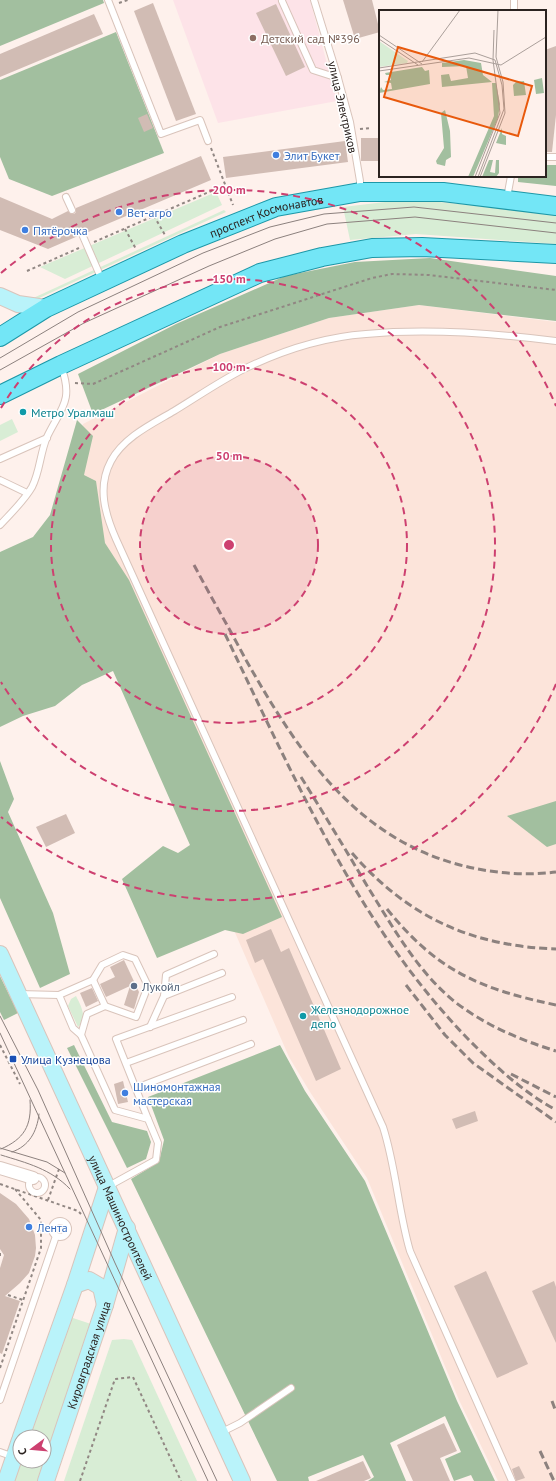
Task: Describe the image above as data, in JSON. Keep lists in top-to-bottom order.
{
  "streets": {
    "main road": ["проспект Космонавтов", "улица Машиностроителей", "Кировградская улица"],
    "lane": ["улица Электриков"]
  },
  "crossings": [
    ["улица Электриков", "проспект Космонавтов"],
    ["улица Машиностроителей", "Кировградская улица"]
  ],
  "places": {
    "other": [
      "Детский сад №396",
      "Элит Букет",
      "Вет-агро",
      "Пятёрочка",
      "Метро Уралмаш",
      "Лукойл",
      "Железнодорожное депо",
      "Шиномонтажная мастерская",
      "Лента"
    ],
    "transit": ["Улица Кузнецова"]
  },
  "north": "left",
  "rings": [
    "200 m",
    "150 m",
    "100 m",
    "50 m"
  ]
}
